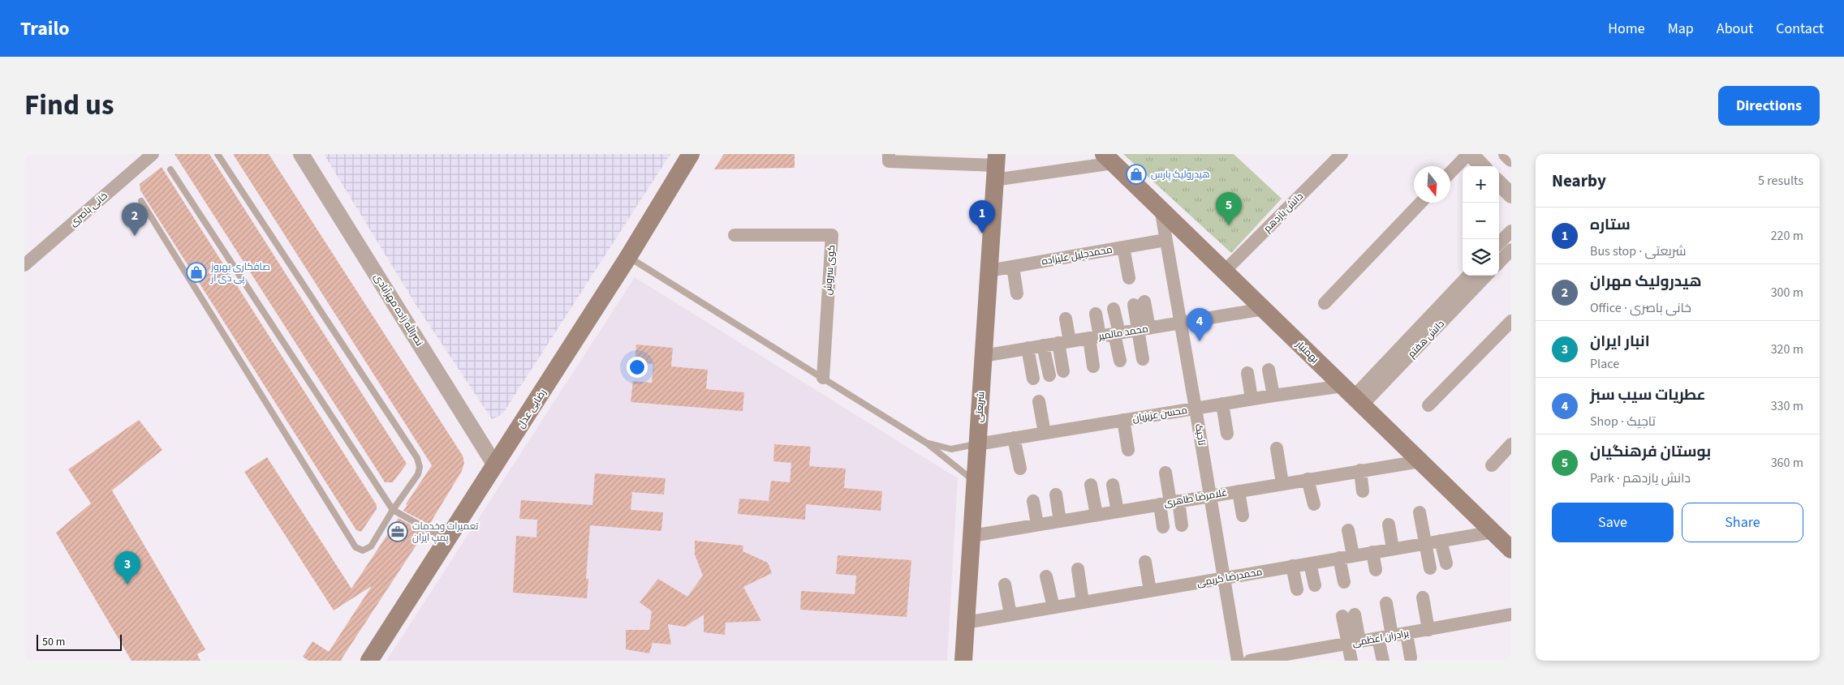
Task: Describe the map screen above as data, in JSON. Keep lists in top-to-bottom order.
{
  "streets": {
    "main road": ["بهمنیار", "شریعتی", "رضایی عدل"],
    "street": [
      "خانی باصری",
      "دانش یازدهم",
      "محمدجلیل علیزاده",
      "کوی سروش",
      "نصرالله زاده مهرآبادی",
      "محمد مالمیر",
      "دانش هفتم",
      "محسن عزیزیان",
      "تاجیک",
      "غلامرضا طاهری",
      "محمدرضا کریمی",
      "برادران اعظمی"
    ]
  },
  "crossings": [
    ["دانش یازدهم", "بهمنیار"],
    ["محمدجلیل علیزاده", "شریعتی"],
    ["محمدجلیل علیزاده", "تاجیک"],
    ["نصرالله زاده مهرآبادی", "رضایی عدل"],
    ["محمد مالمیر", "بهمنیار"],
    ["محمد مالمیر", "شریعتی"],
    ["محمد مالمیر", "تاجیک"],
    ["دانش هفتم", "بهمنیار"],
    ["دانش هفتم", "محسن عزیزیان"],
    ["بهمنیار", "محسن عزیزیان"],
    ["بهمنیار", "تاجیک"],
    ["بهمنیار", "غلامرضا طاهری"],
    ["بهمنیار", "محمدرضا کریمی"],
    ["شریعتی", "محسن عزیزیان"],
    ["شریعتی", "غلامرضا طاهری"],
    ["شریعتی", "محمدرضا کریمی"],
    ["محسن عزیزیان", "تاجیک"],
    ["تاجیک", "غلامرضا طاهری"],
    ["تاجیک", "محمدرضا کریمی"]
  ],
  "places": {
    "shop": ["هیدرولیک پارس", "صافکاری بهروز پی دی ار"],
    "office": ["تعمیرات وخدمات پمپ ایران"]
  },
  "scale_bar": "50 m",
  "north": "bottom",
  "page": {
    "header": "Trailo",
    "nav": [
      "Home",
      "Map",
      "About",
      "Contact"
    ],
    "title": "Find us",
    "buttons": [
      "Directions",
      ["Save", "Share"]
    ],
    "heading": ["Nearby", "5 results"],
    "map_buttons": ["+", "−"],
    "pins": [
      "5",
      "1",
      "2",
      "4",
      "3"
    ],
    "list": [
      {
        "mark": "1",
        "name": "ستاره",
        "note": "Bus stop · شریعتی",
        "value": "220 m"
      },
      {
        "mark": "2",
        "name": "هیدرولیک مهران",
        "note": "Office · خانی باصری",
        "value": "300 m"
      },
      {
        "mark": "3",
        "name": "انبار ایران",
        "note": "Place",
        "value": "320 m"
      },
      {
        "mark": "4",
        "name": "عطریات سیب سبز",
        "note": "Shop · تاجیک",
        "value": "330 m"
      },
      {
        "mark": "5",
        "name": "بوستان فرهنگیان",
        "note": "Park · دانش یازدهم",
        "value": "360 m"
      }
    ],
    "scale": "50 m"
  }
}
